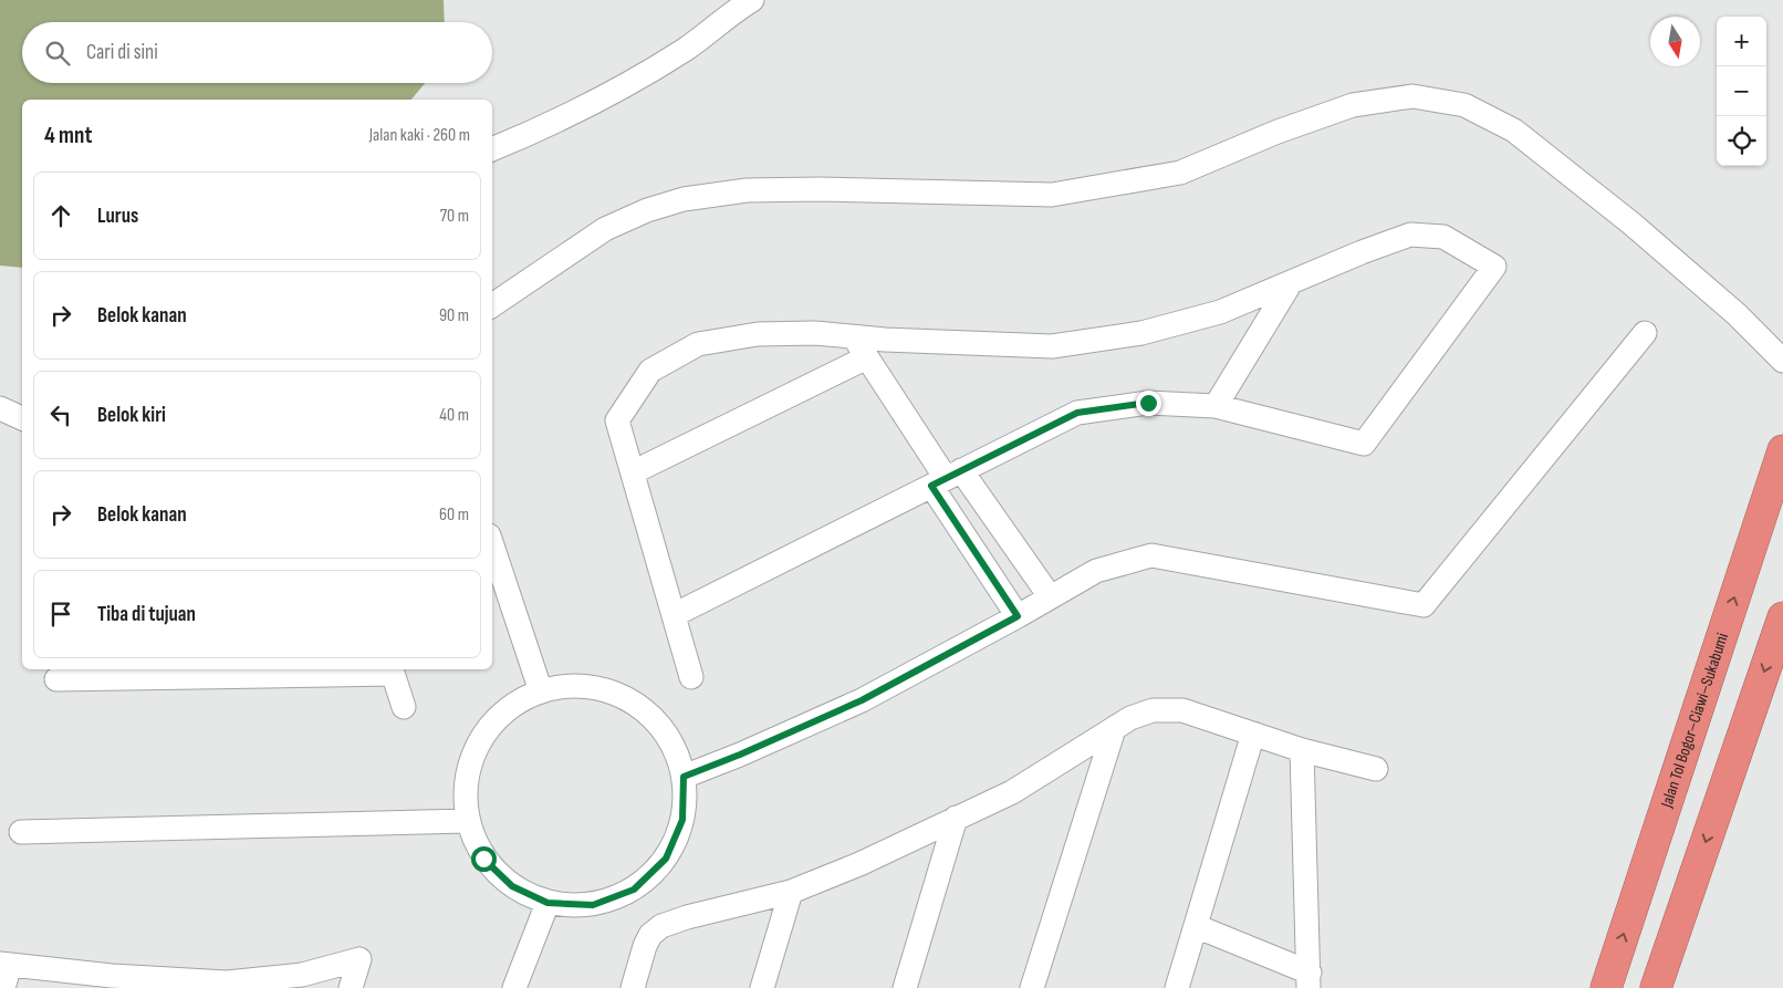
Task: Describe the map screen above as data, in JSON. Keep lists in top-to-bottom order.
{
  "streets": {
    "highway": ["Jalan Tol Bogor–Ciawi–Sukabumi"]
  },
  "north": "bottom",
  "page": {
    "map_buttons": ["+", "−"],
    "search": "Cari di sini",
    "heading": ["4 mnt", "Jalan kaki · 260 m"],
    "list": [
      ["Lurus", "70 m"],
      ["Belok kanan", "90 m"],
      ["Belok kiri", "40 m"],
      ["Belok kanan", "60 m"],
      "Tiba di tujuan"
    ]
  }
}
